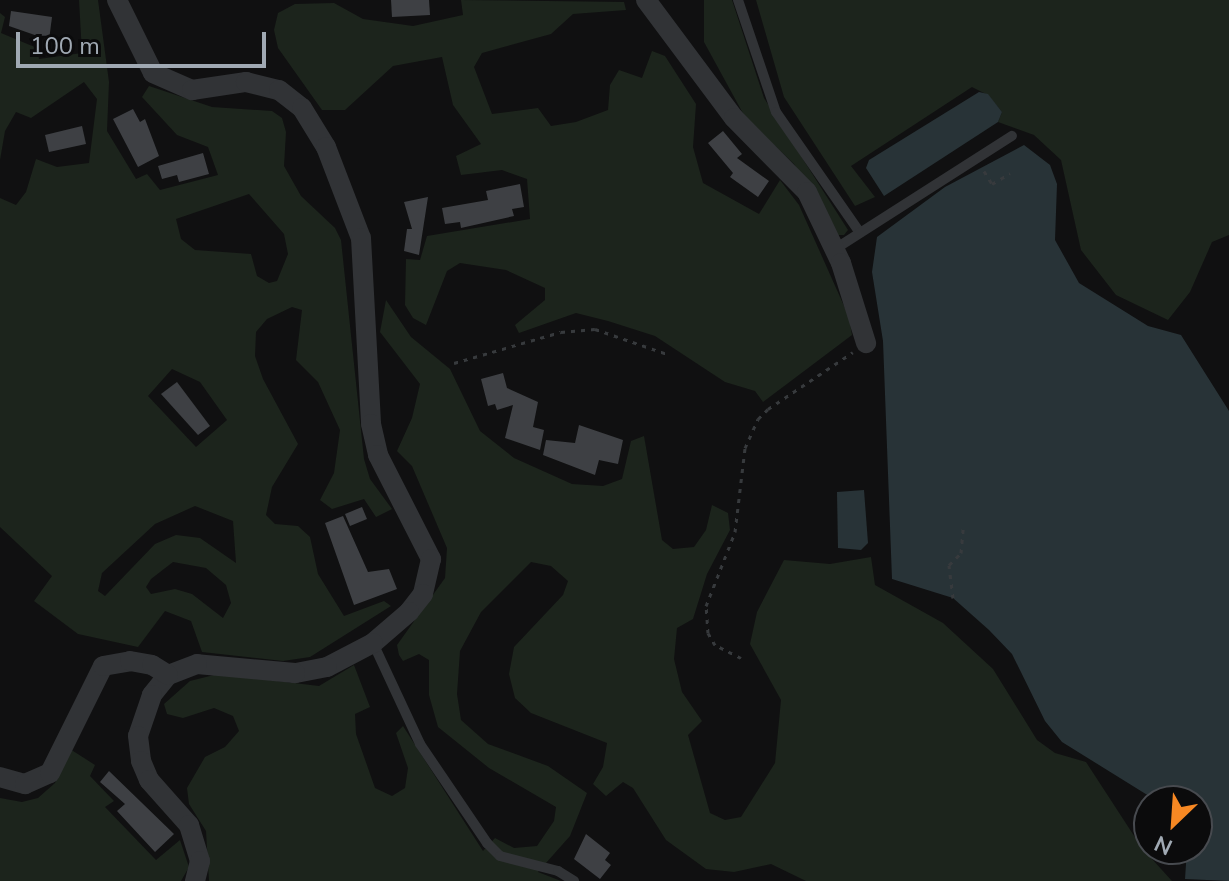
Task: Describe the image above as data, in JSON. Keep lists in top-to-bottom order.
{
  "scale_bar": "100 m",
  "north": "bottom left"
}
